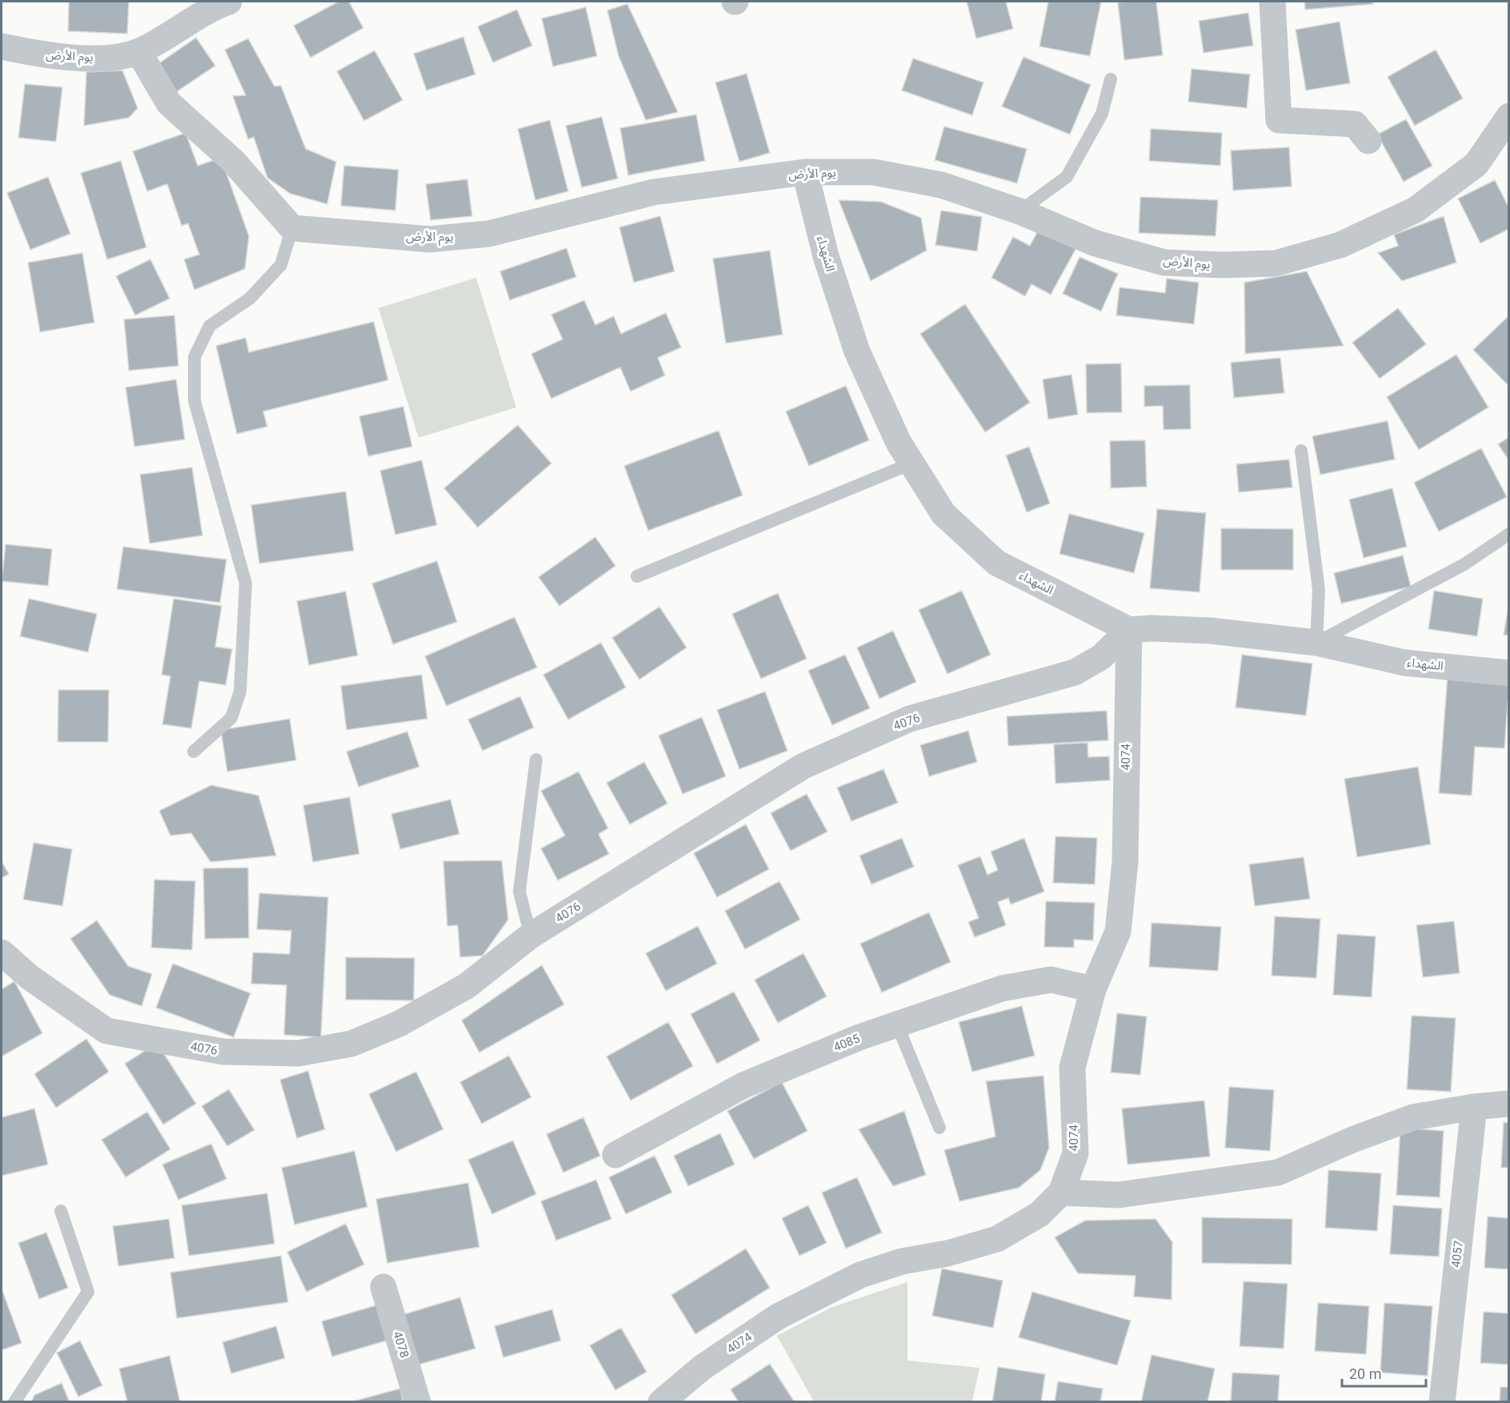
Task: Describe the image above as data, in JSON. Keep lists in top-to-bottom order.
{
  "streets": {
    "street": [
      "يوم الأرض",
      "الشهداء",
      "4076",
      "4074",
      "4085",
      "4057",
      "4078"
    ]
  },
  "crossings": [
    ["يوم الأرض", "الشهداء"],
    ["الشهداء", "4076"],
    ["الشهداء", "4074"],
    ["4076", "4074"],
    ["4074", "4085"]
  ],
  "scale_bar": "20 m"
}
